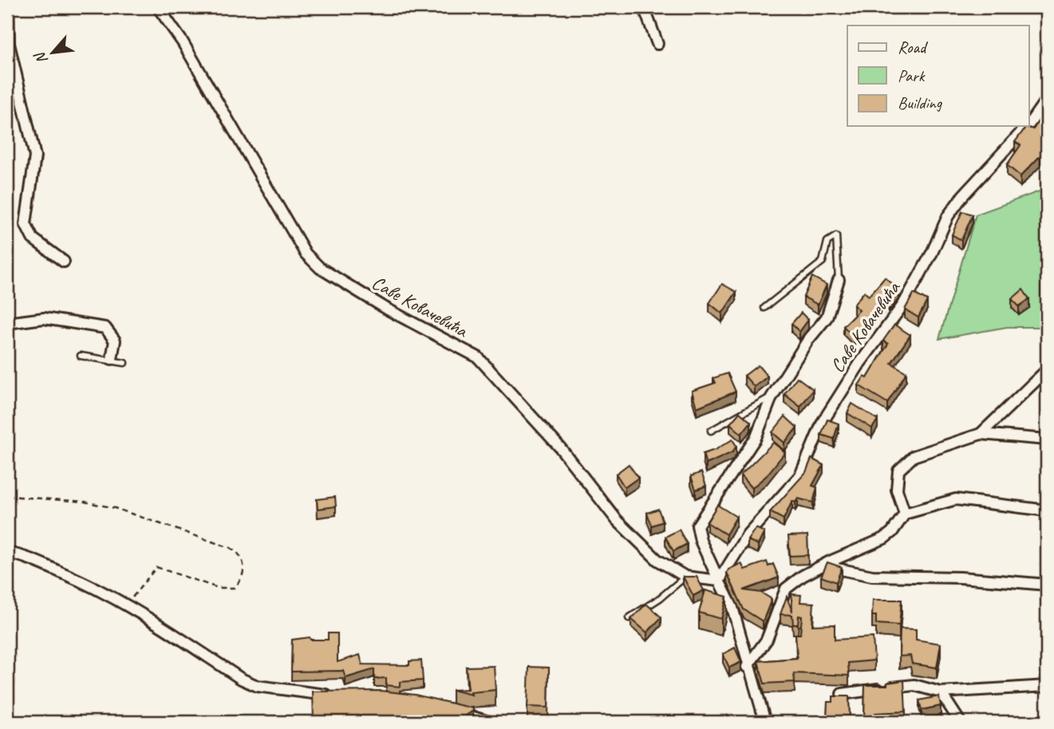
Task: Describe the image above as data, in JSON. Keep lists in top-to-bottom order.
{
  "streets": {
    "street": ["Саве Ковачевића"]
  },
  "legend": ["Road", "Park", "Building"],
  "north": "bottom left"
}
